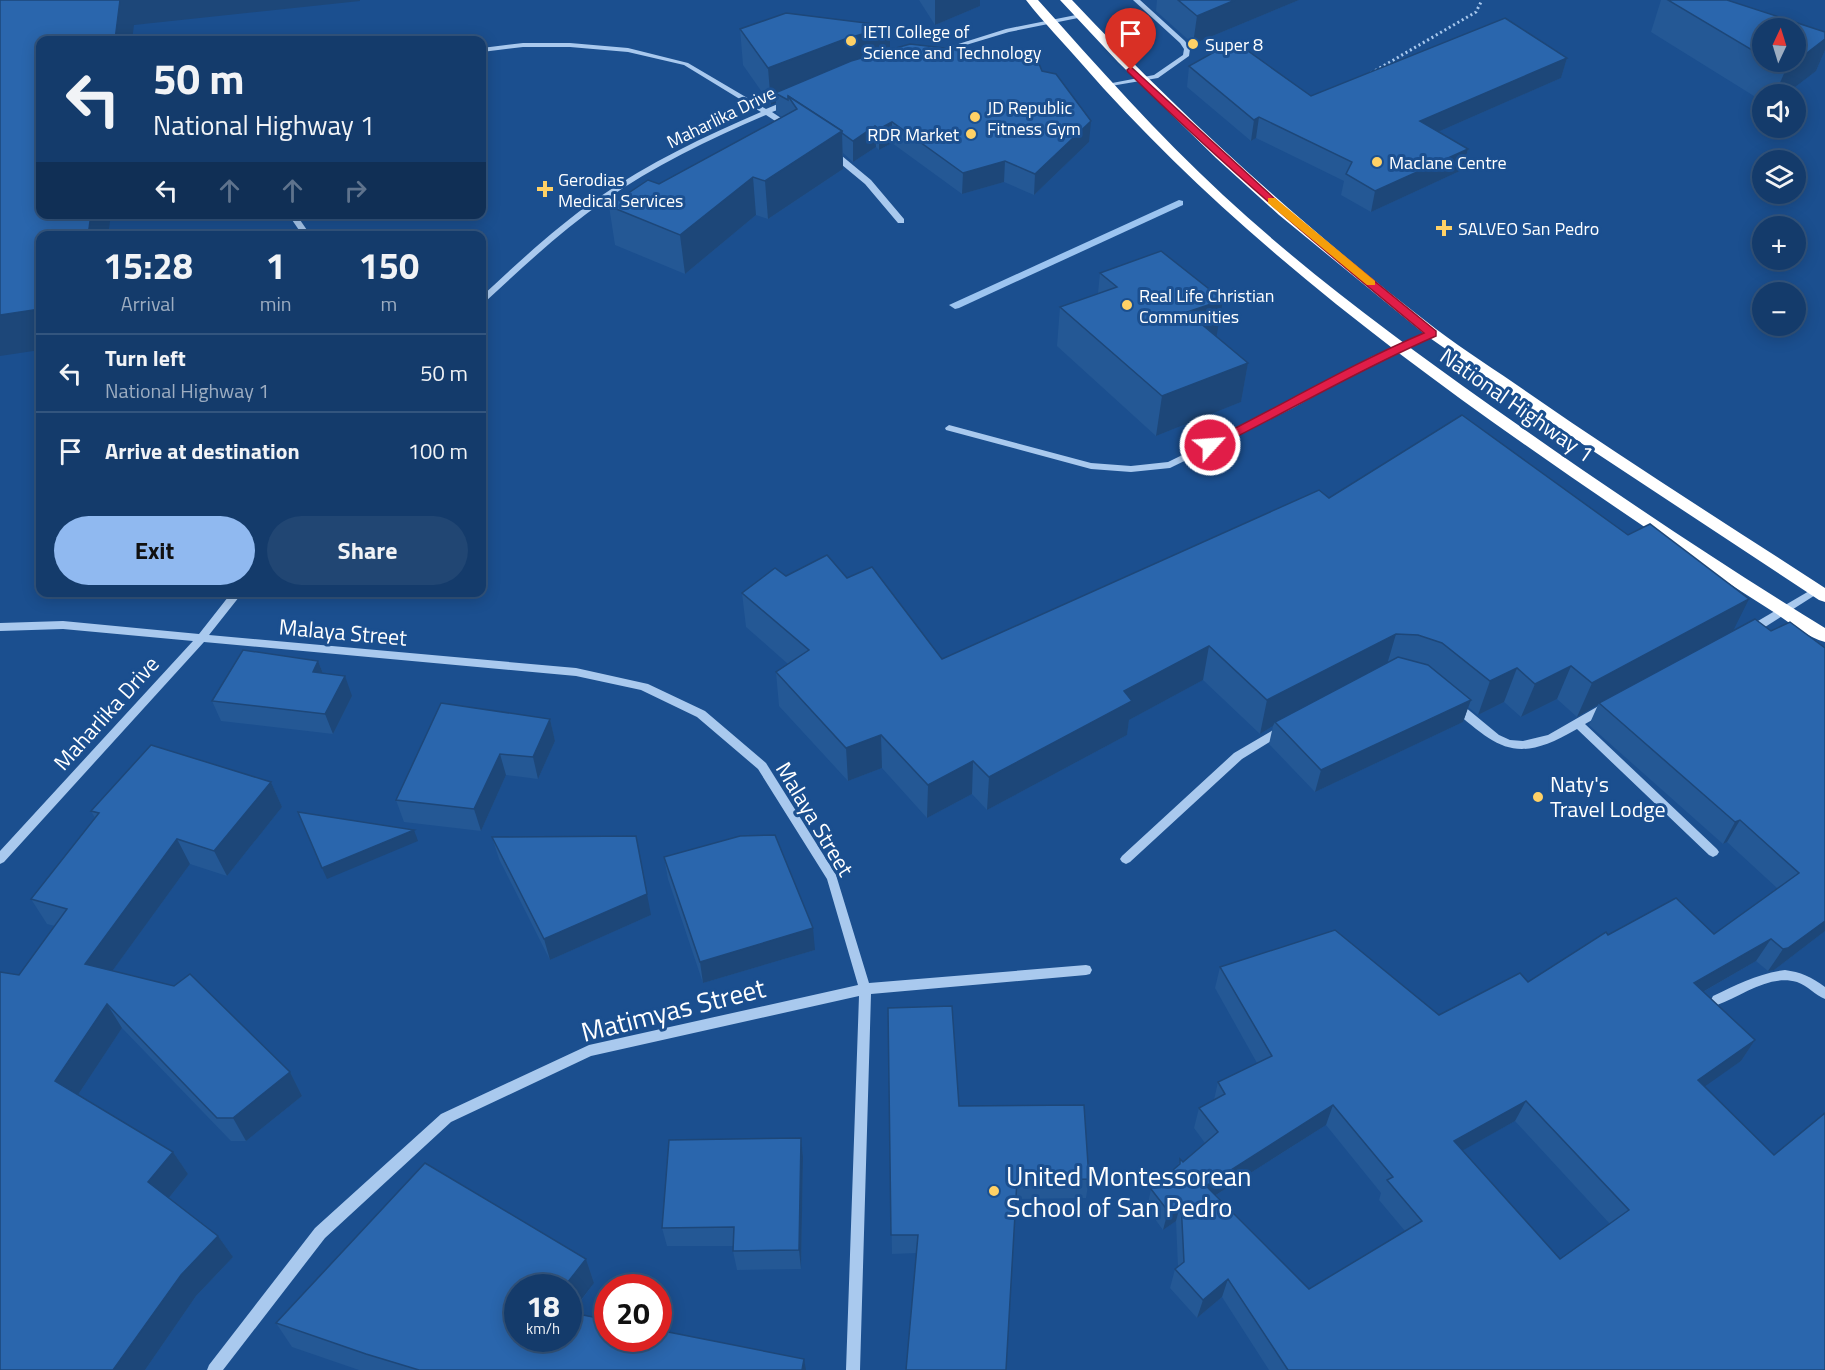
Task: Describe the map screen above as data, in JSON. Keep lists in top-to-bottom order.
{
  "streets": {
    "highway": ["National Highway 1"],
    "street": ["Maharlika Drive", "Malaya Street", "Matimyas Street"]
  },
  "crossings": [
    ["Maharlika Drive", "Malaya Street"],
    ["Malaya Street", "Matimyas Street"]
  ],
  "places": {
    "other": [
      "IETI College of Science and Technology",
      "Super 8",
      "JD Republic Fitness Gym",
      "RDR Market",
      "Maclane Centre",
      "Real Life Christian Communities",
      "Naty's Travel Lodge",
      "United Montessorean School of San Pedro"
    ],
    "health": ["Gerodias Medical Services", "SALVEO San Pedro"]
  },
  "north": "top",
  "page": {
    "map_buttons": ["+", "−"],
    "turn": ["50 m", "National Highway 1"],
    "eta": [
      "15:28",
      "Arrival",
      "1",
      "min",
      "150",
      "m"
    ],
    "list": [
      {
        "name": "Turn left",
        "note": "National Highway 1",
        "value": "50 m"
      },
      {
        "name": "Arrive at destination",
        "value": "100 m"
      }
    ],
    "buttons": ["Exit", "Share"],
    "speed": "18 km/h",
    "limit": "20"
  }
}
